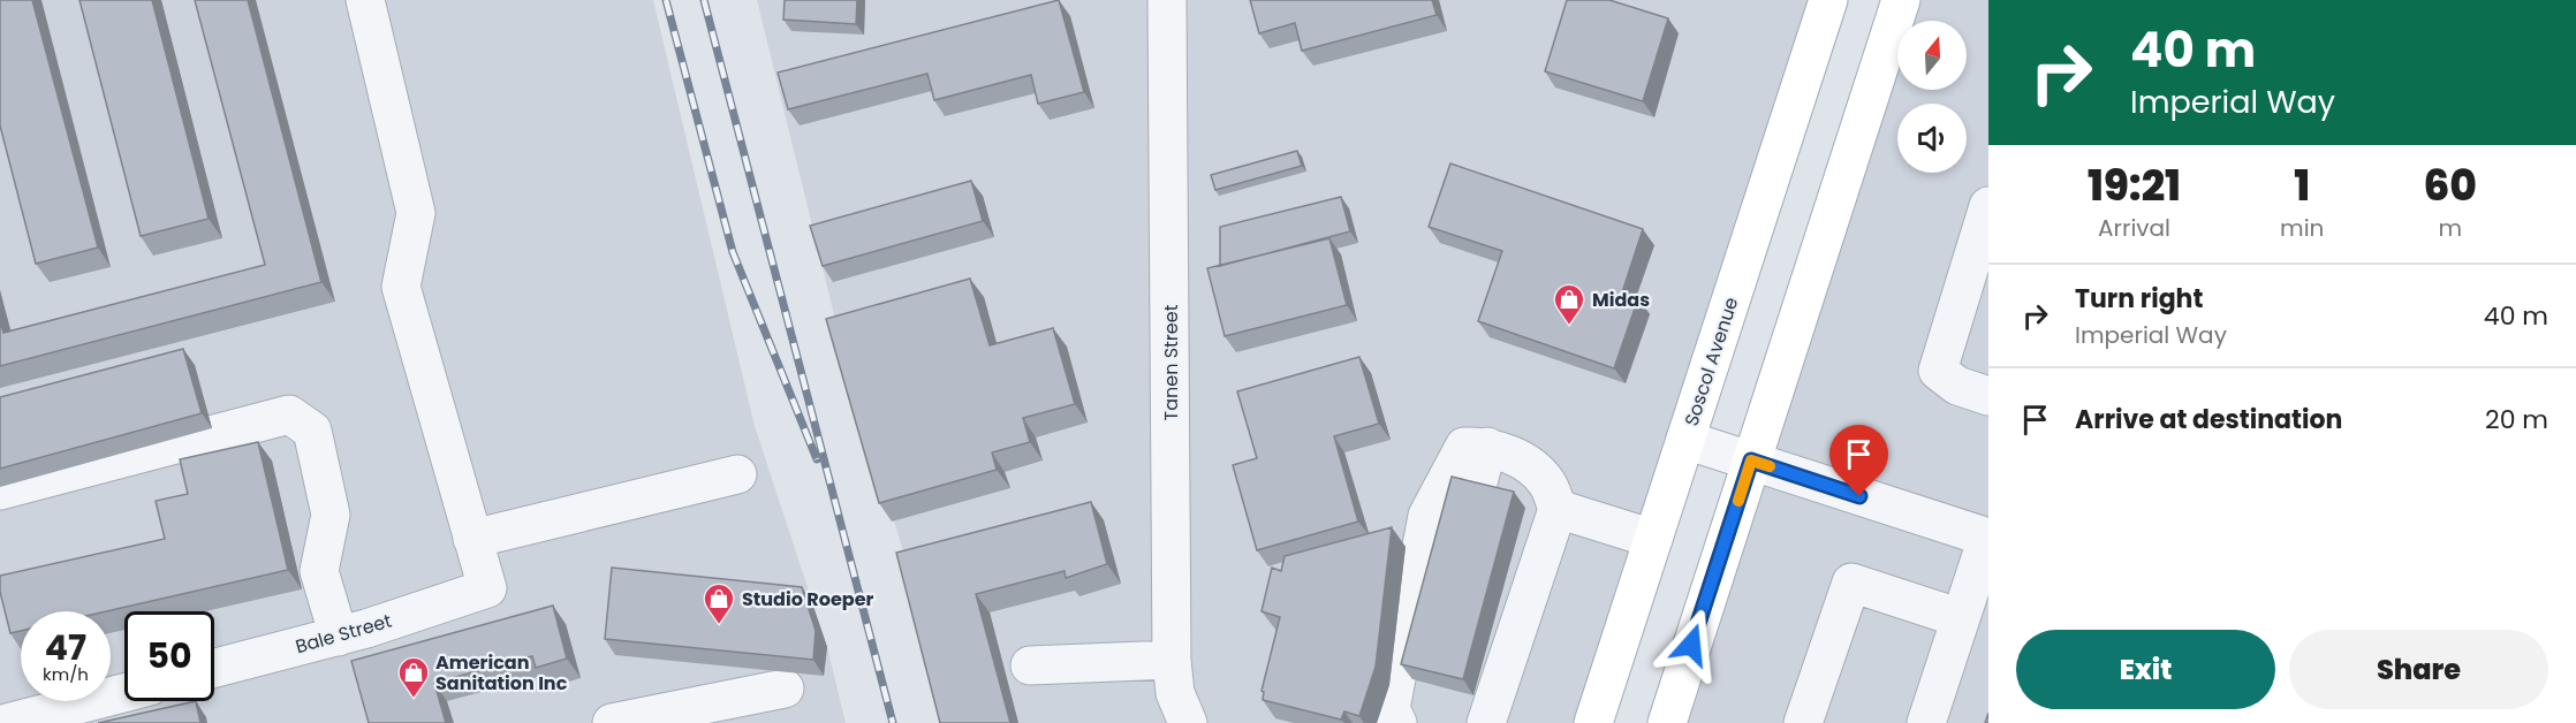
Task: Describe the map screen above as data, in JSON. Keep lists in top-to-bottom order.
{
  "streets": {
    "main road": ["Soscol Avenue"],
    "street": ["Tanen Street", "Bale Street"]
  },
  "places": {
    "shop": ["Midas", "Studio Roeper", "American Sanitation Inc"]
  },
  "north": "top",
  "page": {
    "turn": ["40 m", "Imperial Way"],
    "eta": [
      "19:21",
      "Arrival",
      "1",
      "min",
      "60",
      "m"
    ],
    "list": [
      {
        "name": "Turn right",
        "note": "Imperial Way",
        "value": "40 m"
      },
      {
        "name": "Arrive at destination",
        "value": "20 m"
      }
    ],
    "speed": "47 km/h",
    "limit": "50",
    "buttons": ["Exit", "Share"]
  }
}
